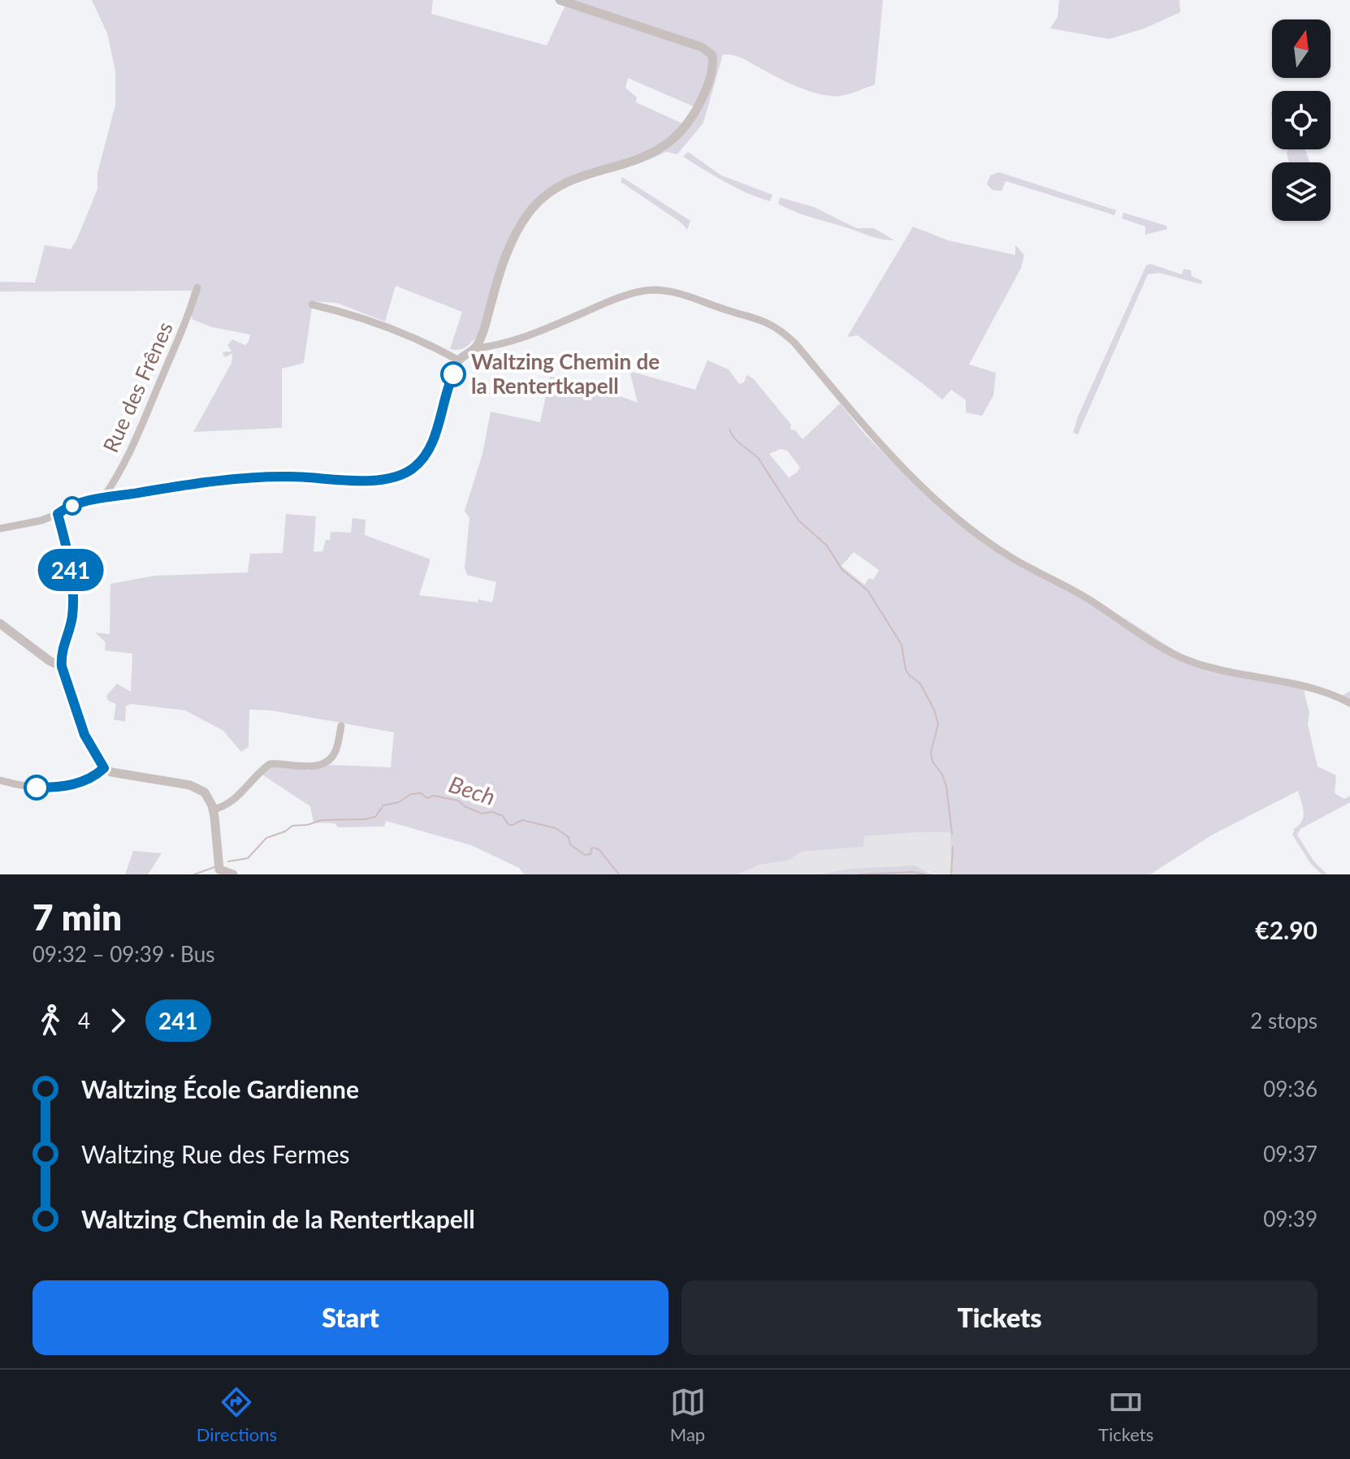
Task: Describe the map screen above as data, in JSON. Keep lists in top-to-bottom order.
{
  "streets": {
    "street": ["Rue des Frênes"]
  },
  "water": ["Bech"],
  "places": ["Waltzing Chemin de la Rentertkapell"],
  "lines": ["bus line 241"],
  "north": "top",
  "page": {
    "on_map": "241",
    "heading": ["7 min", "09:32 – 09:39 · Bus", "€2.90"],
    "legs": ["4", "241", "2 stops"],
    "list": [
      {
        "name": "Waltzing École Gardienne",
        "value": "09:36"
      },
      {
        "name": "Waltzing Rue des Fermes",
        "value": "09:37"
      },
      {
        "name": "Waltzing Chemin de la Rentertkapell",
        "value": "09:39"
      }
    ],
    "buttons": ["Start", "Tickets"],
    "tabs": ["Directions", "Map", "Tickets"]
  }
}
